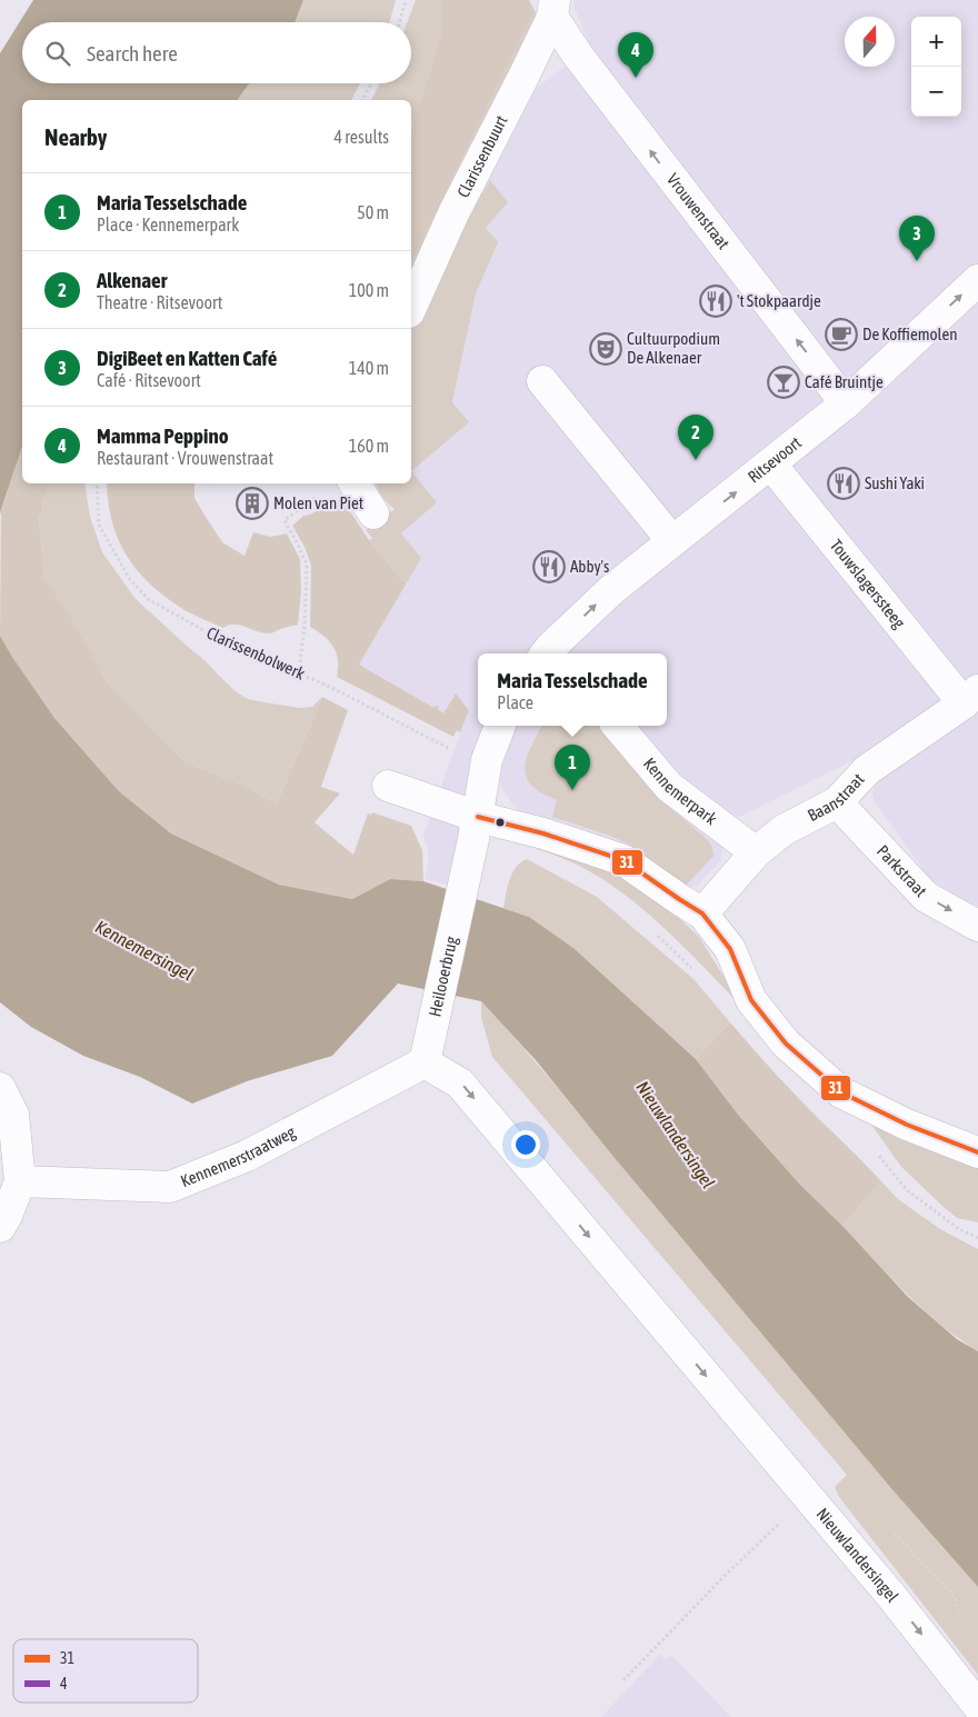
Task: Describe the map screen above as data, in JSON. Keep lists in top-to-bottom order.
{
  "streets": {
    "street": [
      "Clarissenbuurt",
      "Vrouwenstraat",
      "Ritsevoort",
      "Touwslagerssteeg",
      "Kennemerpark",
      "Baanstraat",
      "Parkstraat",
      "Heilooerbrug",
      "Kennemerstraatweg",
      "Nieuwlandersingel"
    ],
    "path": ["Clarissenbolwerk"]
  },
  "crossings": [
    ["Clarissenbuurt", "Vrouwenstraat"],
    ["Vrouwenstraat", "Ritsevoort"],
    ["Ritsevoort", "Touwslagerssteeg"],
    ["Touwslagerssteeg", "Baanstraat"],
    ["Kennemerpark", "Baanstraat"],
    ["Baanstraat", "Parkstraat"],
    ["Heilooerbrug", "Kennemerstraatweg"],
    ["Heilooerbrug", "Nieuwlandersingel"],
    ["Kennemerstraatweg", "Nieuwlandersingel"]
  ],
  "one_way": ["Ritsevoort", "Nieuwlandersingel"],
  "water": ["Kennemersingel", "Nieuwlandersingel"],
  "places": {
    "restaurant": ["'t Stokpaardje", "Sushi Yaki", "Abby's"],
    "cafe": ["De Koffiemolen"],
    "theatre": ["Cultuurpodium De Alkenaer"],
    "bar": ["Café Bruintje"],
    "building": ["Molen van Piet"]
  },
  "lines": ["transit line 31"],
  "legend": ["31", "4"],
  "north": "top",
  "page": {
    "map_buttons": ["+", "−"],
    "search": "Search here",
    "pins": [
      "4",
      "3",
      "2",
      "1"
    ],
    "heading": ["Nearby", "4 results"],
    "list": [
      {
        "mark": "1",
        "name": "Maria Tesselschade",
        "note": "Place · Kennemerpark",
        "value": "50 m"
      },
      {
        "mark": "2",
        "name": "Alkenaer",
        "note": "Theatre · Ritsevoort",
        "value": "100 m"
      },
      {
        "mark": "3",
        "name": "DigiBeet en Katten Café",
        "note": "Café · Ritsevoort",
        "value": "140 m"
      },
      {
        "mark": "4",
        "name": "Mamma Peppino",
        "note": "Restaurant · Vrouwenstraat",
        "value": "160 m"
      }
    ],
    "popup": ["Maria Tesselschade", "Place"]
  }
}
